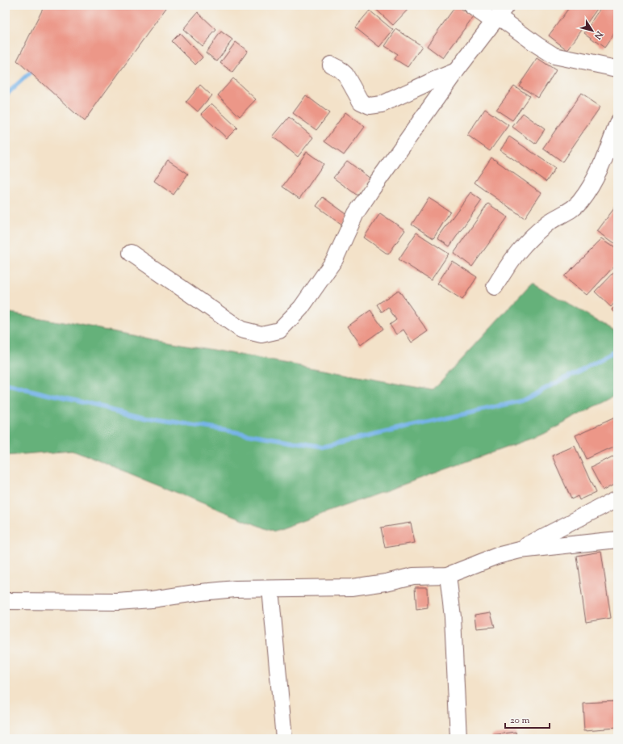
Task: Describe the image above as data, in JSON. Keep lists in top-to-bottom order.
{
  "scale_bar": "20 m",
  "north": "bottom right"
}
